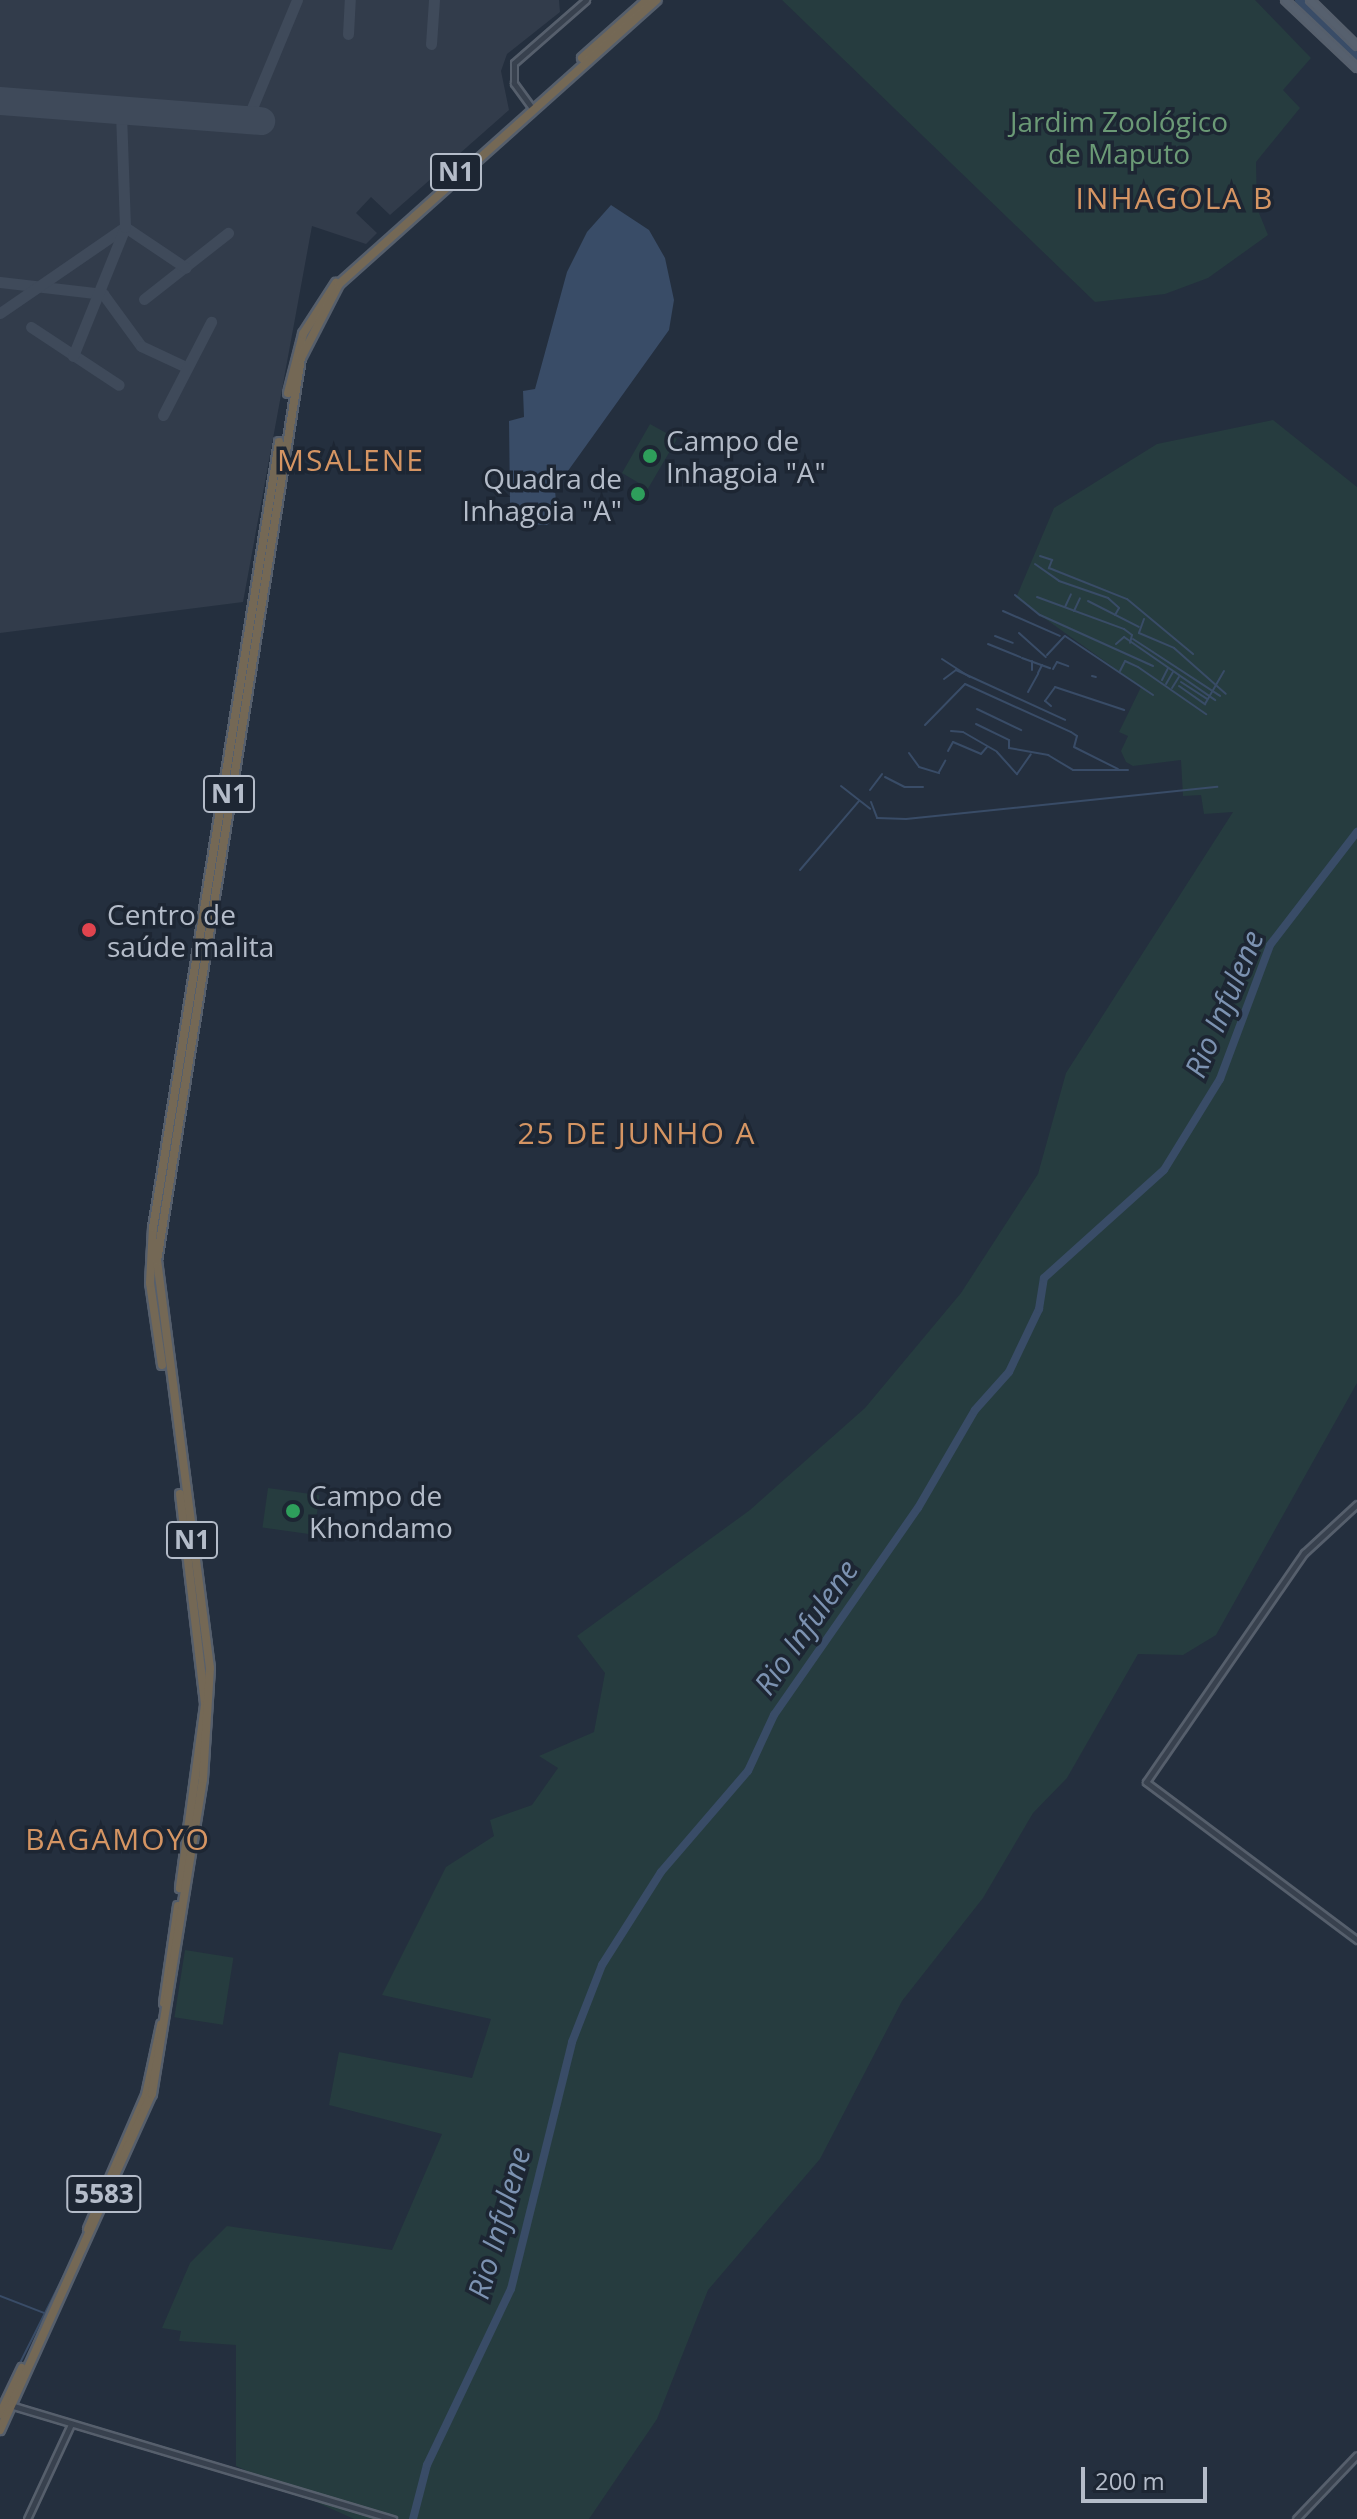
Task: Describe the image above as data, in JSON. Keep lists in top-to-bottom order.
{
  "streets": {
    "highway": ["N1", "5583"]
  },
  "crossings": [
    ["N1", "5583"]
  ],
  "districts": [
    "INHAGOLA B",
    "MSALENE",
    "25 DE JUNHO A",
    "BAGAMOYO"
  ],
  "water": ["Rio Infulene"],
  "parks": ["Jardim Zoológico de Maputo"],
  "places": [
    "Campo de Inhagoia \"A\"",
    "Quadra de Inhagoia \"A\"",
    "Centro de saúde malita",
    "Campo de Khondamo"
  ],
  "scale_bar": "200 m"
}
